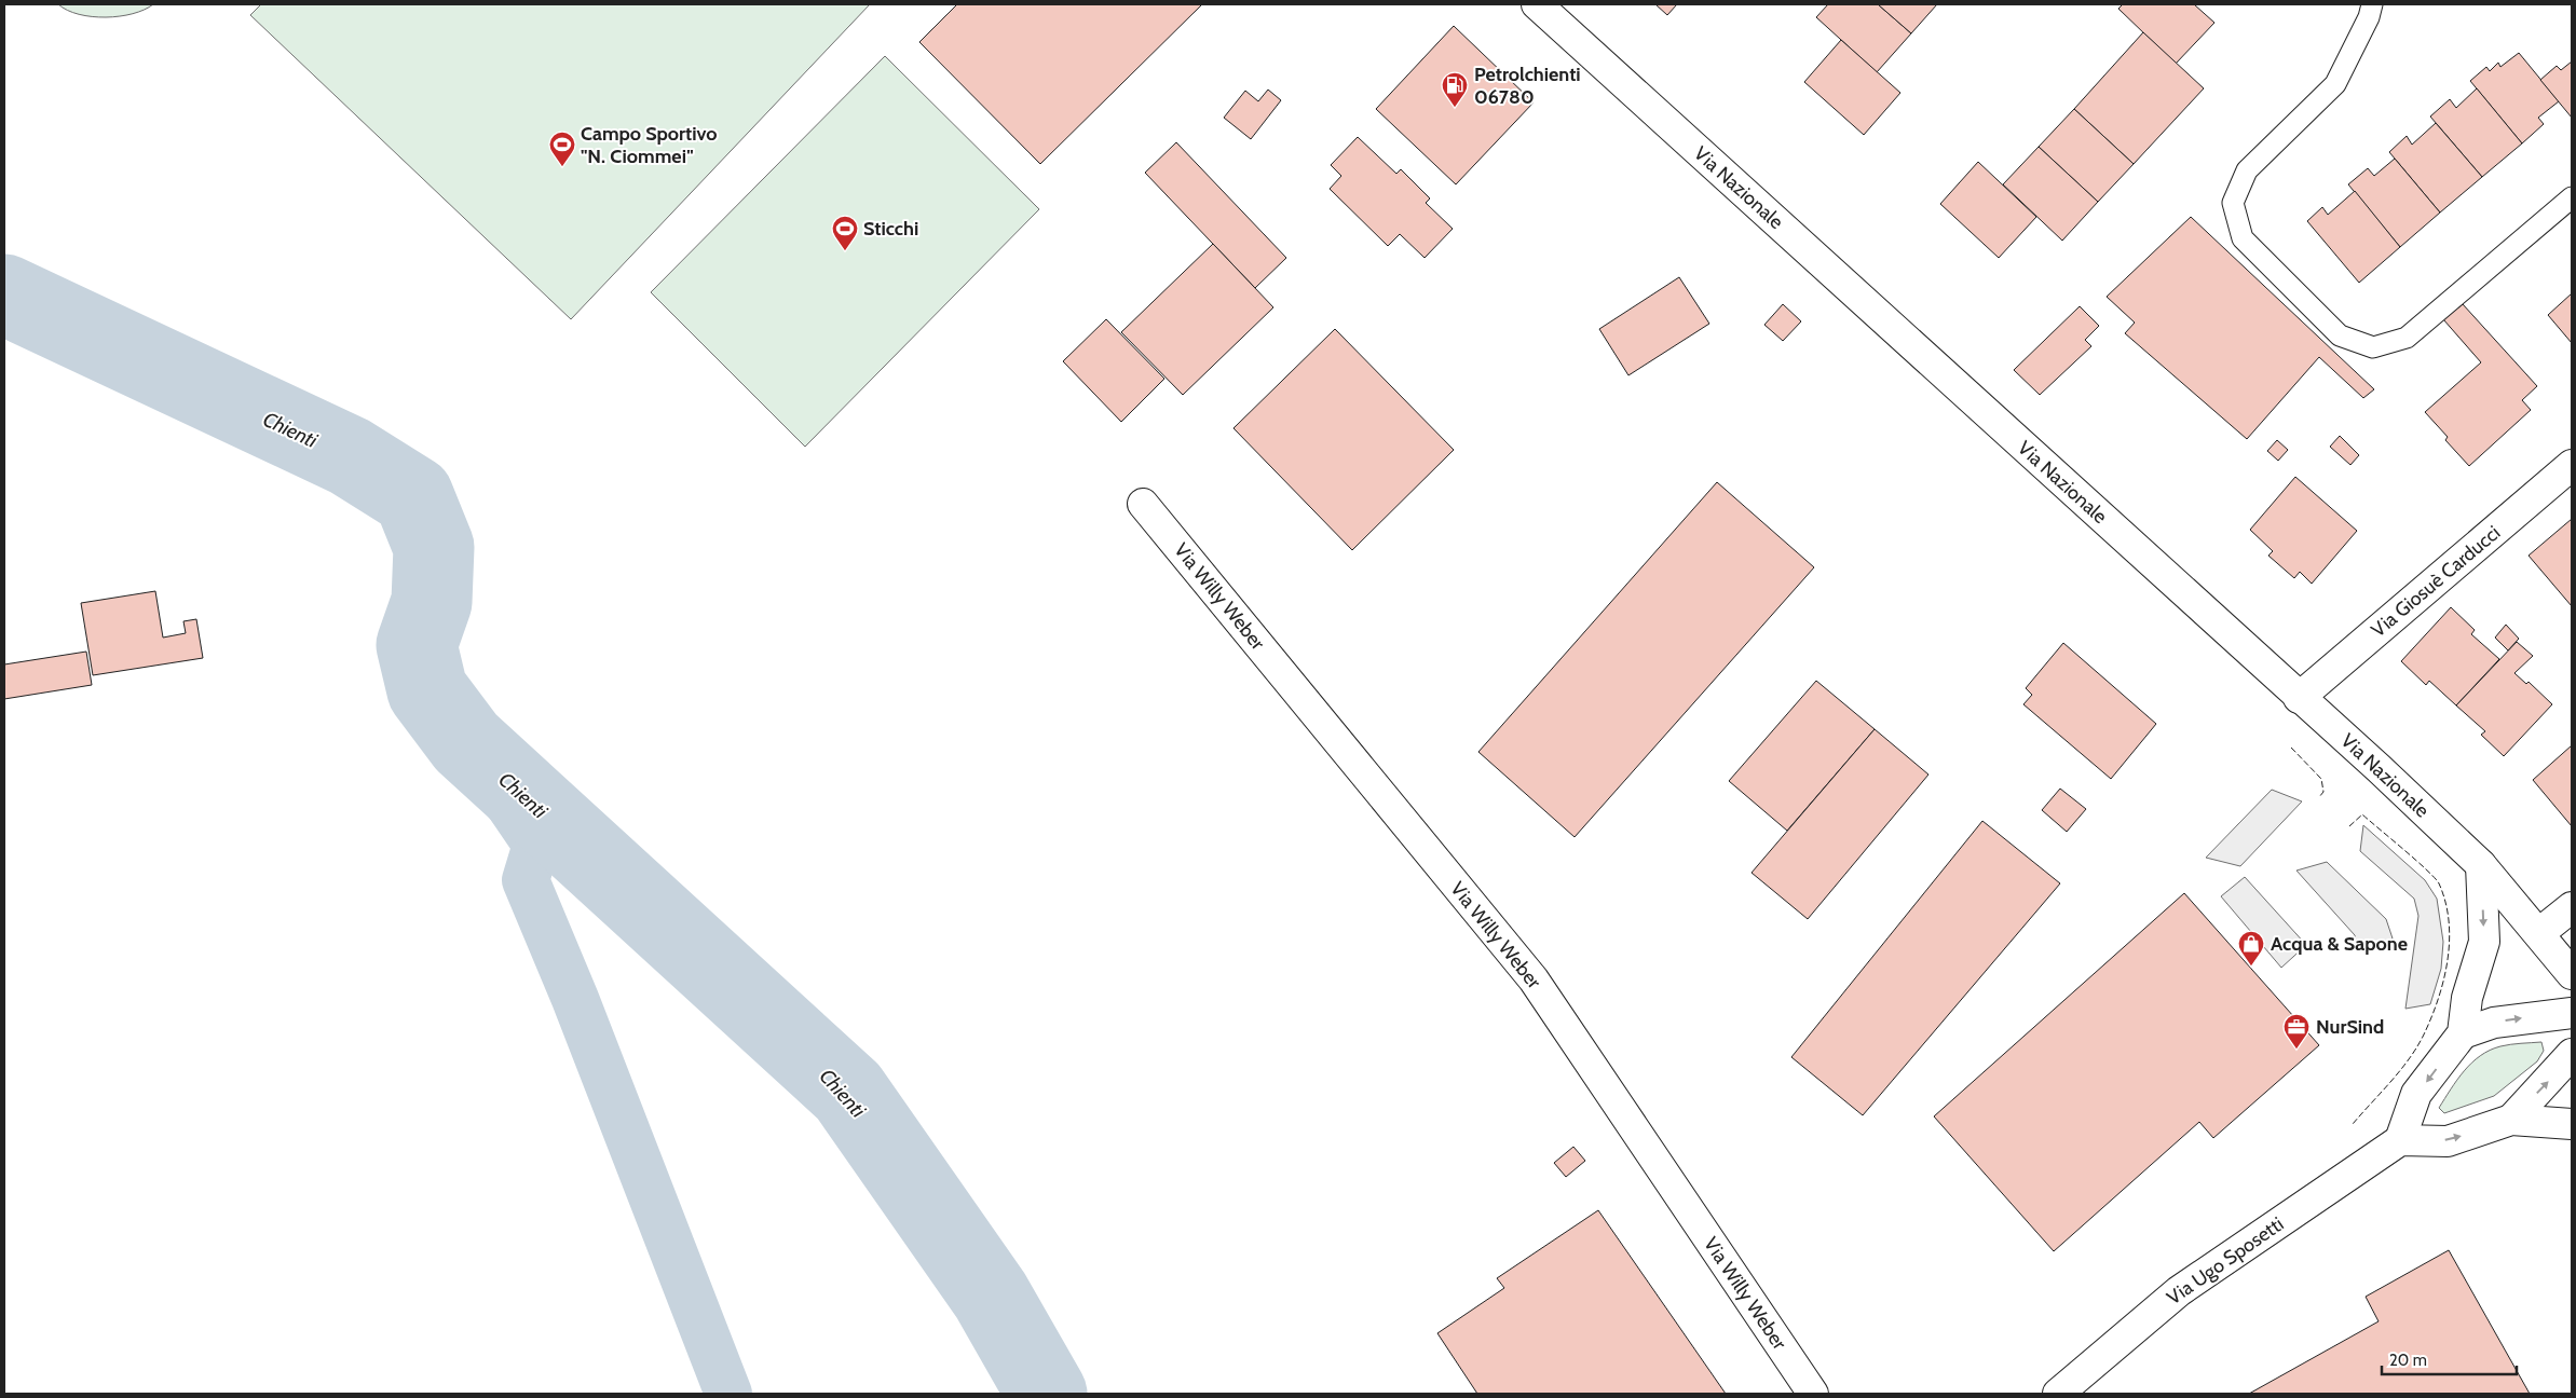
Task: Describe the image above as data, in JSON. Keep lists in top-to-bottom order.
{
  "streets": {
    "street": [
      "Via Nazionale",
      "Via Giosuè Carducci",
      "Via Willy Weber",
      "Via Ugo Sposetti"
    ]
  },
  "crossings": [
    ["Via Nazionale", "Via Giosuè Carducci"]
  ],
  "water": ["Chienti"],
  "places": {
    "fuel station": ["Petrolchienti 06780"],
    "sports": ["Campo Sportivo \"N. Ciommei\"", "Sticchi"],
    "shop": ["Acqua & Sapone"],
    "office": ["NurSind"]
  },
  "scale_bar": "20 m"
}
